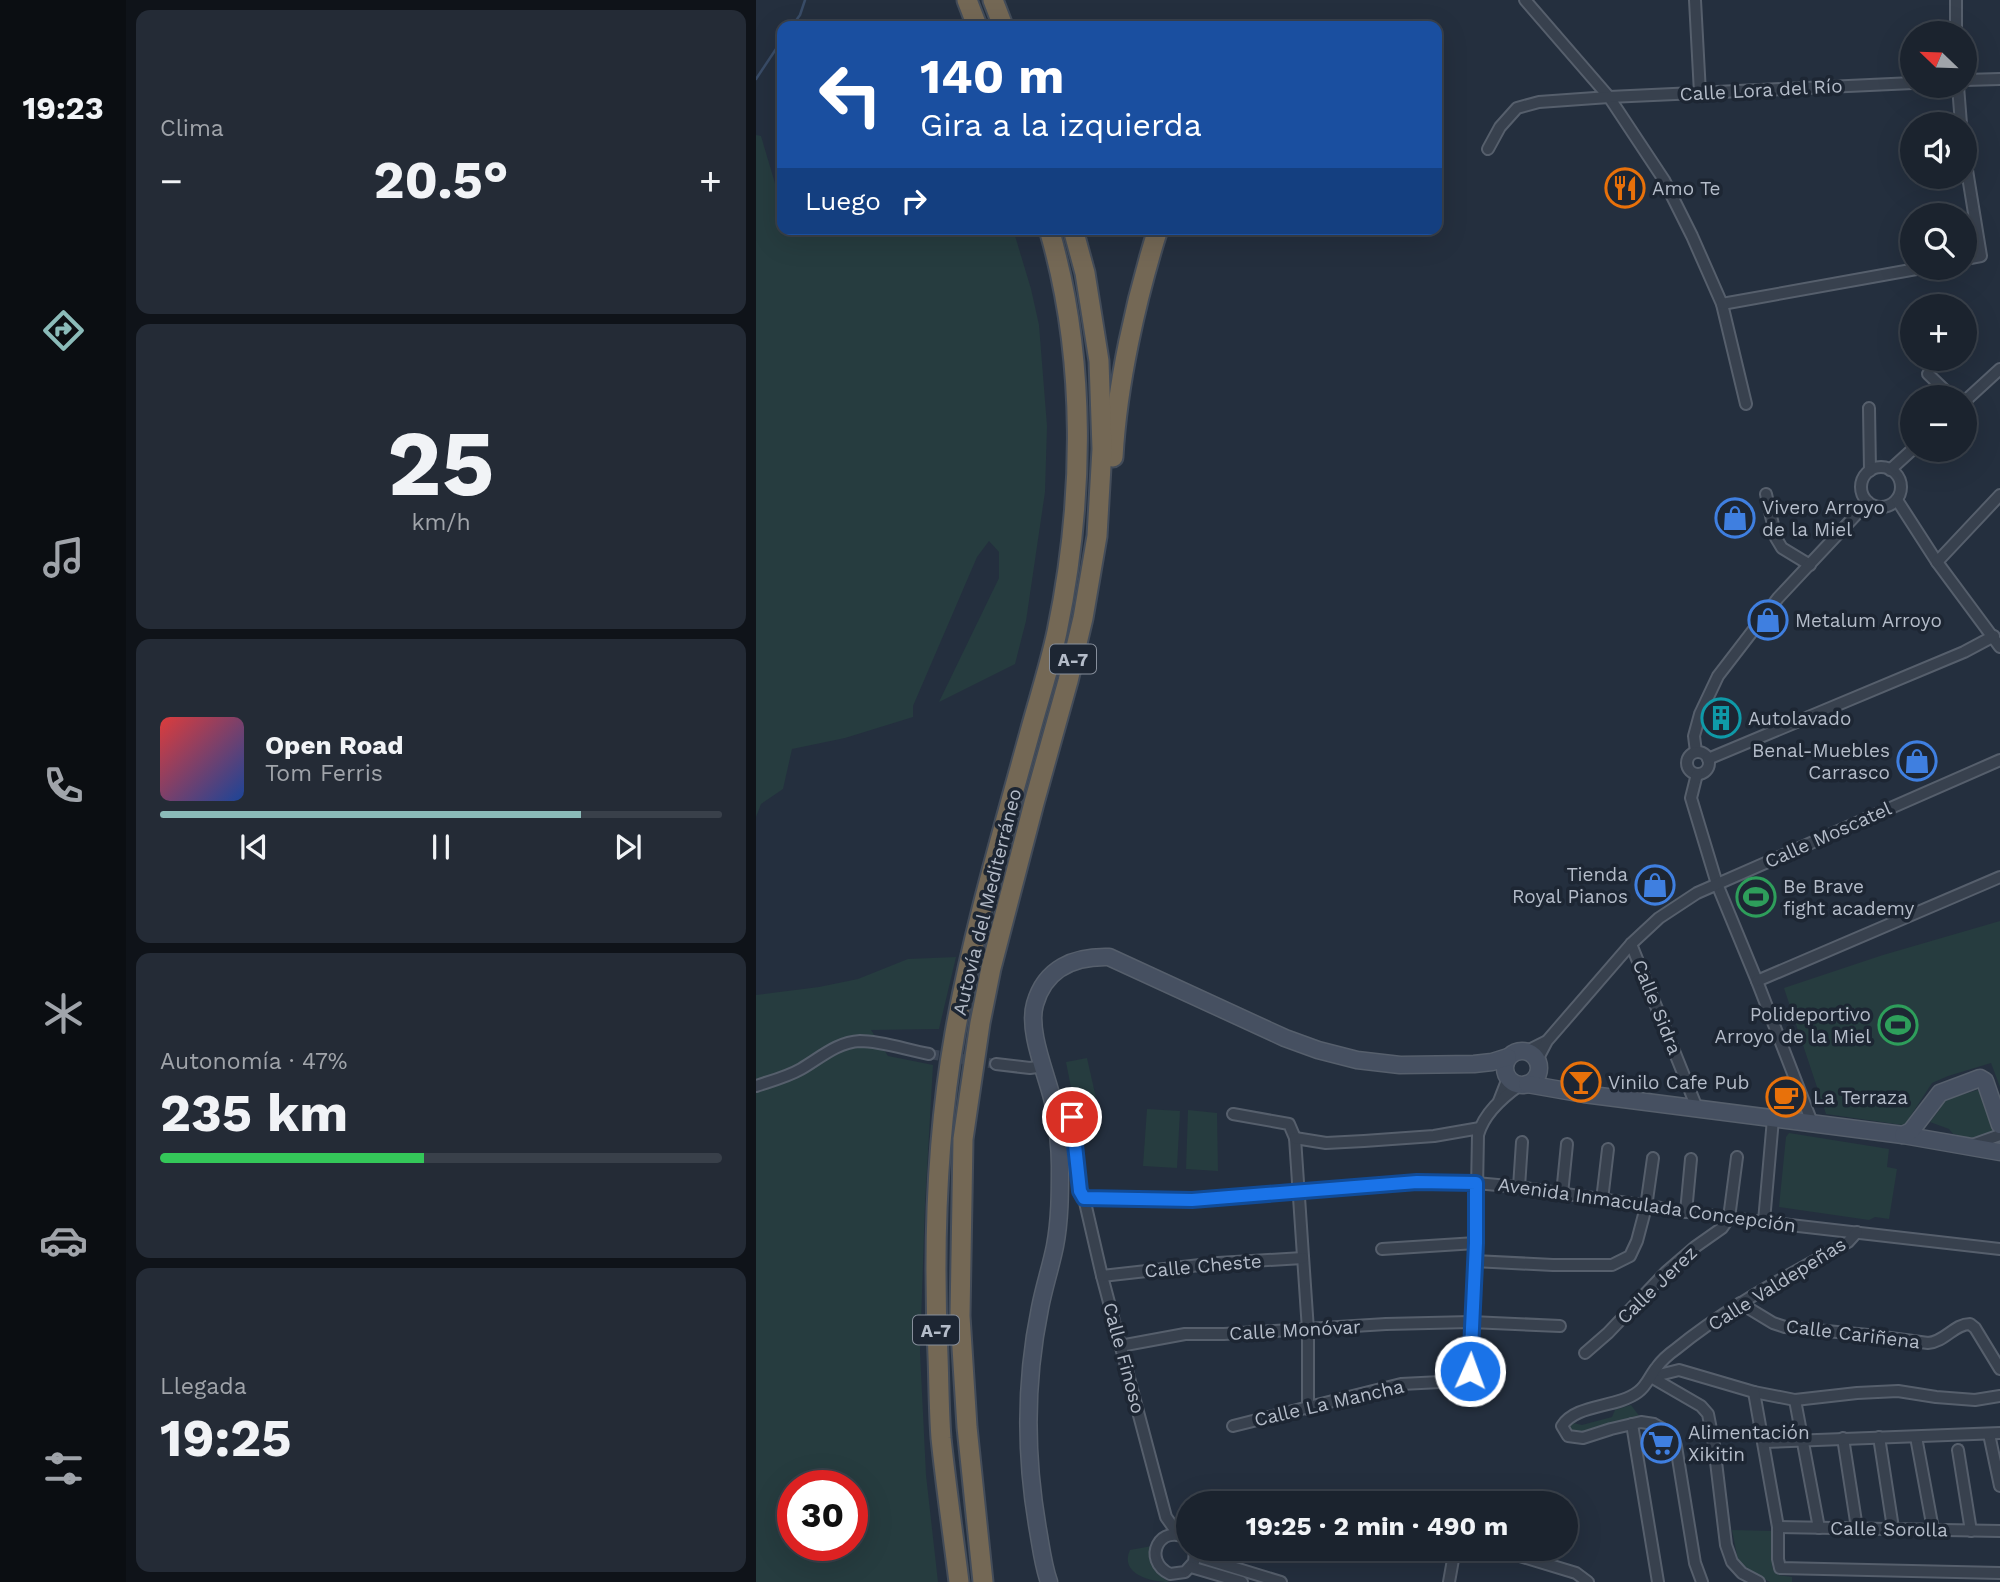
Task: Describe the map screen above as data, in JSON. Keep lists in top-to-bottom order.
{
  "streets": {
    "highway": ["A-7", "Autovía del Mediterráneo"],
    "street": [
      "Calle Lora del Río",
      "Calle Moscatel",
      "Calle Sidra",
      "Avenida Inmaculada Concepción",
      "Calle Cheste",
      "Calle Valdepeñas",
      "Calle Jerez",
      "Calle Monóvar",
      "Calle Cariñena",
      "Calle Finoso",
      "Calle La Mancha",
      "Calle Sorolla"
    ]
  },
  "crossings": [
    ["Calle Moscatel", "Calle Sidra"],
    ["Avenida Inmaculada Concepción", "Calle Valdepeñas"],
    ["Avenida Inmaculada Concepción", "Calle Jerez"],
    ["Avenida Inmaculada Concepción", "Calle Finoso"],
    ["Calle Cheste", "Calle Finoso"],
    ["Calle Valdepeñas", "Calle Cariñena"],
    ["Calle Monóvar", "Calle Finoso"],
    ["Calle Monóvar", "Calle La Mancha"]
  ],
  "places": {
    "restaurant": ["Amo Te"],
    "shop": [
      "Vivero Arroyo de la Miel",
      "Metalum Arroyo",
      "Benal-Muebles Carrasco",
      "Tienda Royal Pianos"
    ],
    "building": ["Autolavado"],
    "sports": ["Be Brave fight academy", "Polideportivo Arroyo de la Miel"],
    "bar": ["Vinilo Cafe Pub"],
    "cafe": ["La Terraza"],
    "supermarket": ["Alimentación Xikitin"]
  },
  "north": "top left",
  "page": {
    "tabs": "19:23",
    "tile": [
      "Clima",
      ["25", "km/h"],
      ["Autonomía · 47%", "235 km"],
      ["Llegada", "19:25"]
    ],
    "map_buttons": ["+", "−"],
    "turn": ["140 m", "Gira a la izquierda"],
    "heat": ["−", "20.5°", "+"],
    "then": "Luego",
    "song": ["Open Road", "Tom Ferris"],
    "limit": "30",
    "trip": "19:25 · 2 min · 490 m"
  }
}
